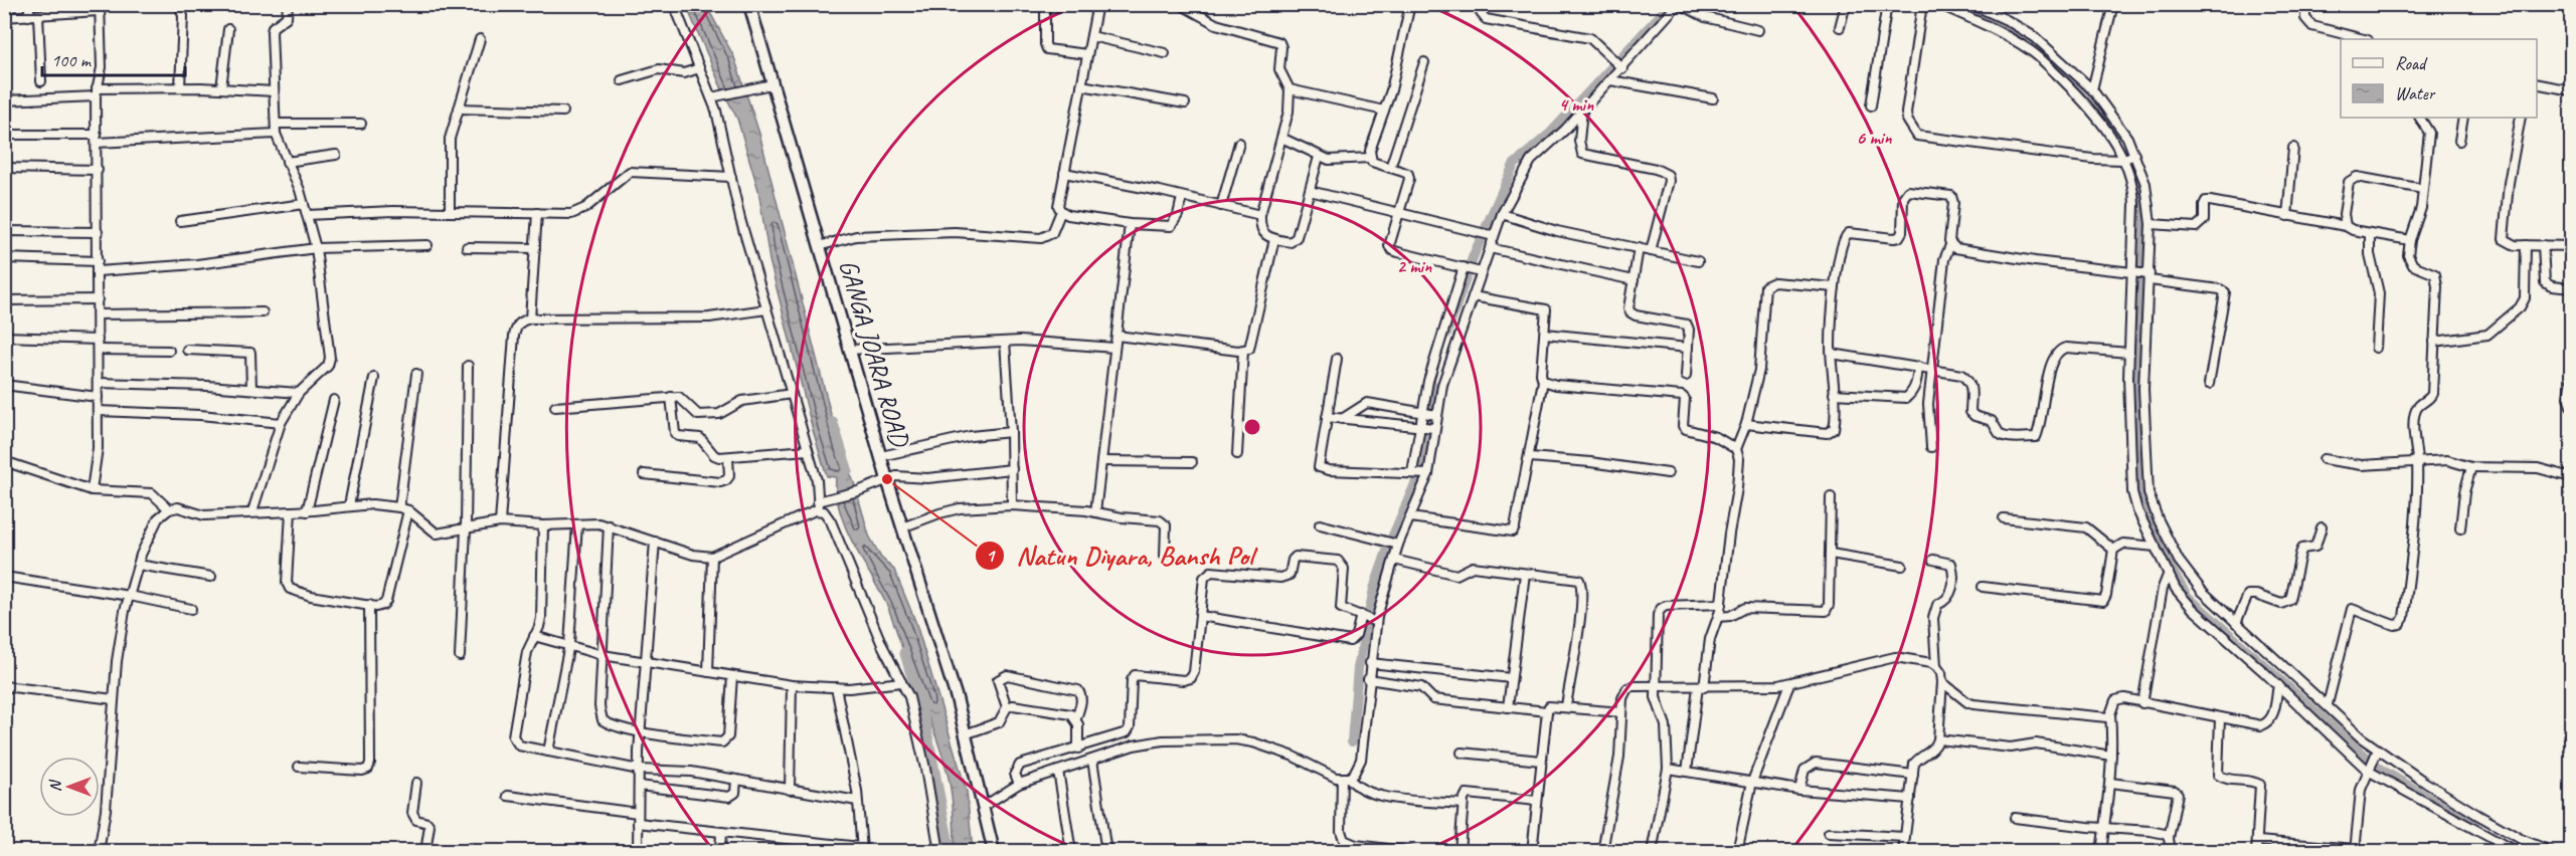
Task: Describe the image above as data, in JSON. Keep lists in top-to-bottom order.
{
  "streets": {
    "main road": ["GANGA JOARA ROAD"]
  },
  "places": ["Natun Diyara, Bansh Pol"],
  "legend": ["Road", "Water"],
  "scale_bar": "100 m",
  "north": "left",
  "rings": ["4 min", "6 min", "2 min"]
}
